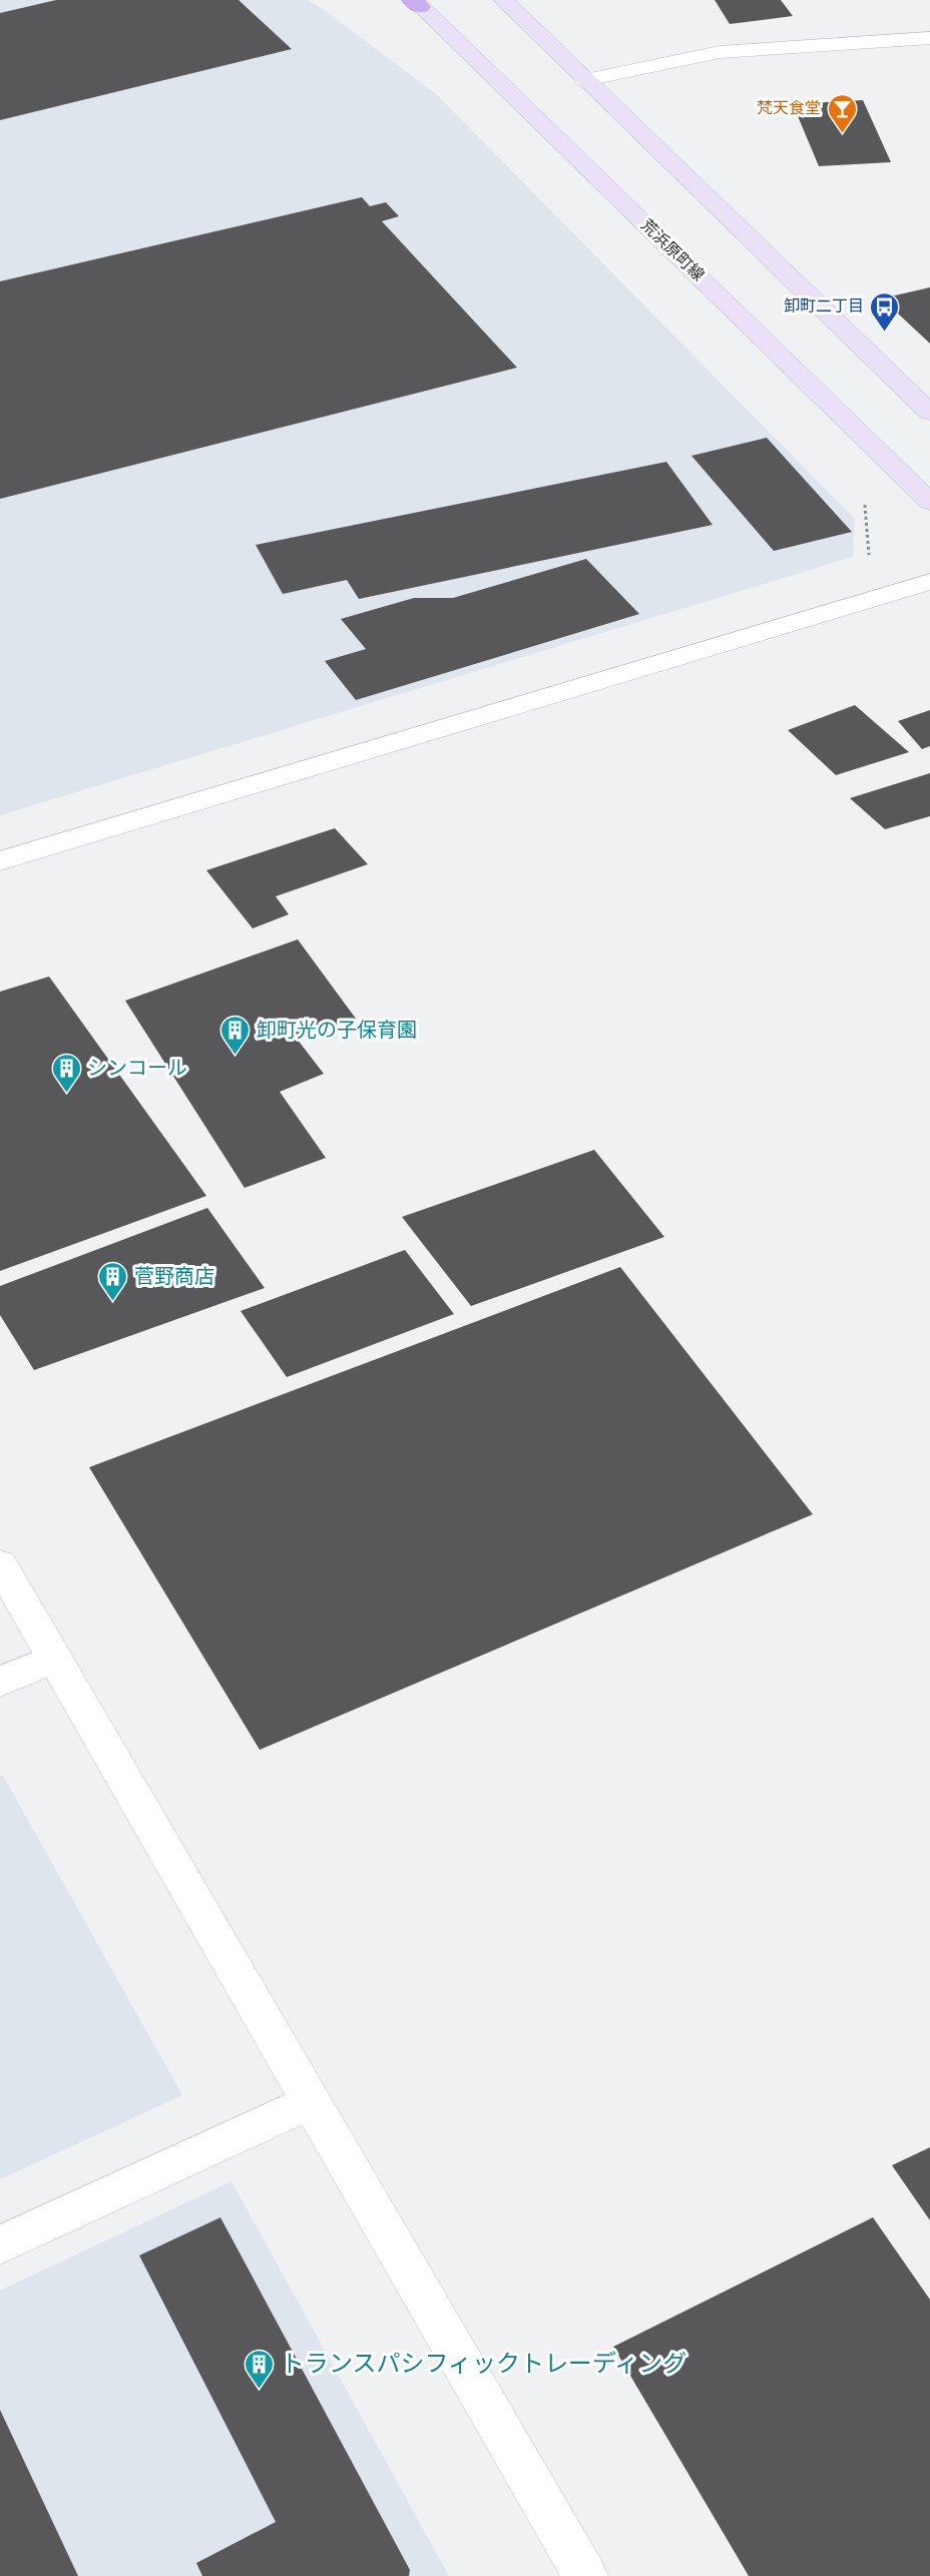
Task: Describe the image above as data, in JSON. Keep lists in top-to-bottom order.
{
  "streets": {
    "main road": ["荒浜原町線"]
  },
  "places": {
    "bar": ["梵天食堂"],
    "bus stop": ["卸町二丁目"],
    "building": [
      "卸町光の子保育園",
      "シンコール",
      "菅野商店",
      "トランスパシフィックトレーディング"
    ]
  }
}
